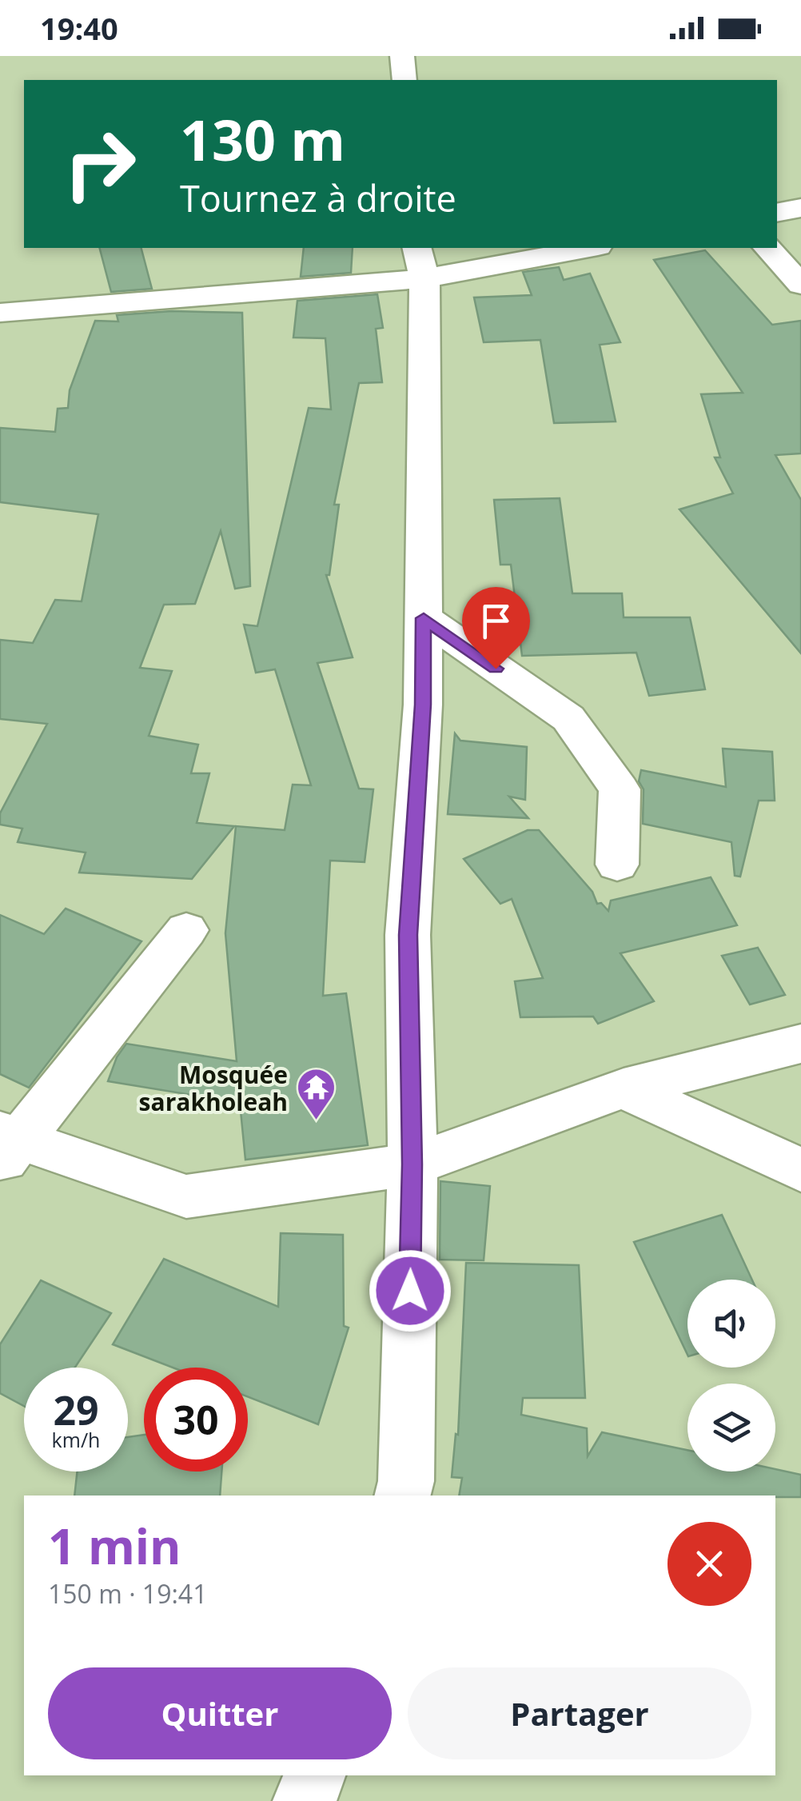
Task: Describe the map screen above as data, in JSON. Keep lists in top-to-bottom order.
{
  "places": {
    "temple": ["Mosquée sarakholeah"]
  },
  "page": {
    "status": "19:40",
    "turn": ["130 m", "Tournez à droite"],
    "speed": "29 km/h",
    "limit": "30",
    "heading": ["1 min", "150 m · 19:41"],
    "buttons": ["Quitter", "Partager"]
  }
}
